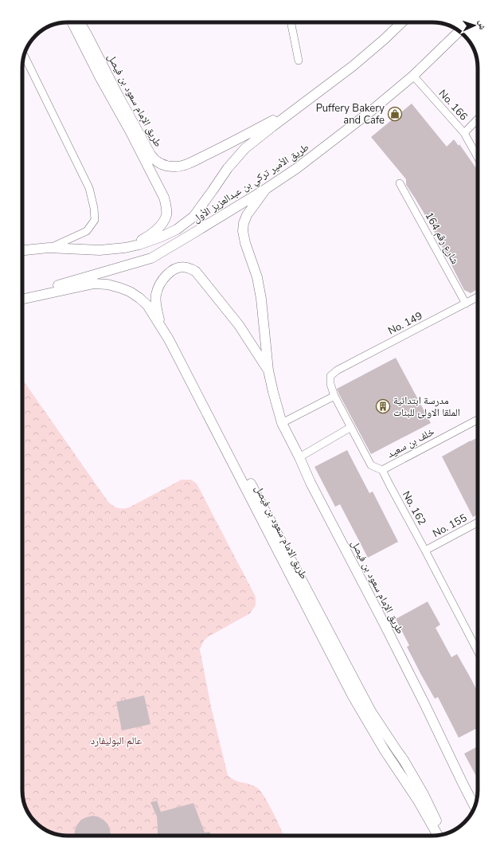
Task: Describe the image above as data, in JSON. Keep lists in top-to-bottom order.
{
  "streets": {
    "main road": ["طريق الإمام سعود بن فيصل", "طريق الأمير تركي بن عبدالعزيز الأول", "طريق الامام سعود بن فيصل"],
    "street": [
      "No. 166",
      "شارع رقم 164",
      "No. 149",
      "خلف بن سعيد",
      "No. 162",
      "No. 155"
    ]
  },
  "crossings": [
    ["طريق الإمام سعود بن فيصل", "طريق الأمير تركي بن عبدالعزيز الأول"],
    ["No. 166", "طريق الأمير تركي بن عبدالعزيز الأول"],
    ["شارع رقم 164", "No. 149"],
    ["خلف بن سعيد", "No. 162"],
    ["No. 162", "No. 155"]
  ],
  "parks": ["عالم البوليفارد"],
  "places": {
    "shop": ["Puffery Bakery and Cafe"],
    "building": ["مدرسة ابتدائية الملقا الاولئ للبنات"]
  },
  "north": "right"
}
